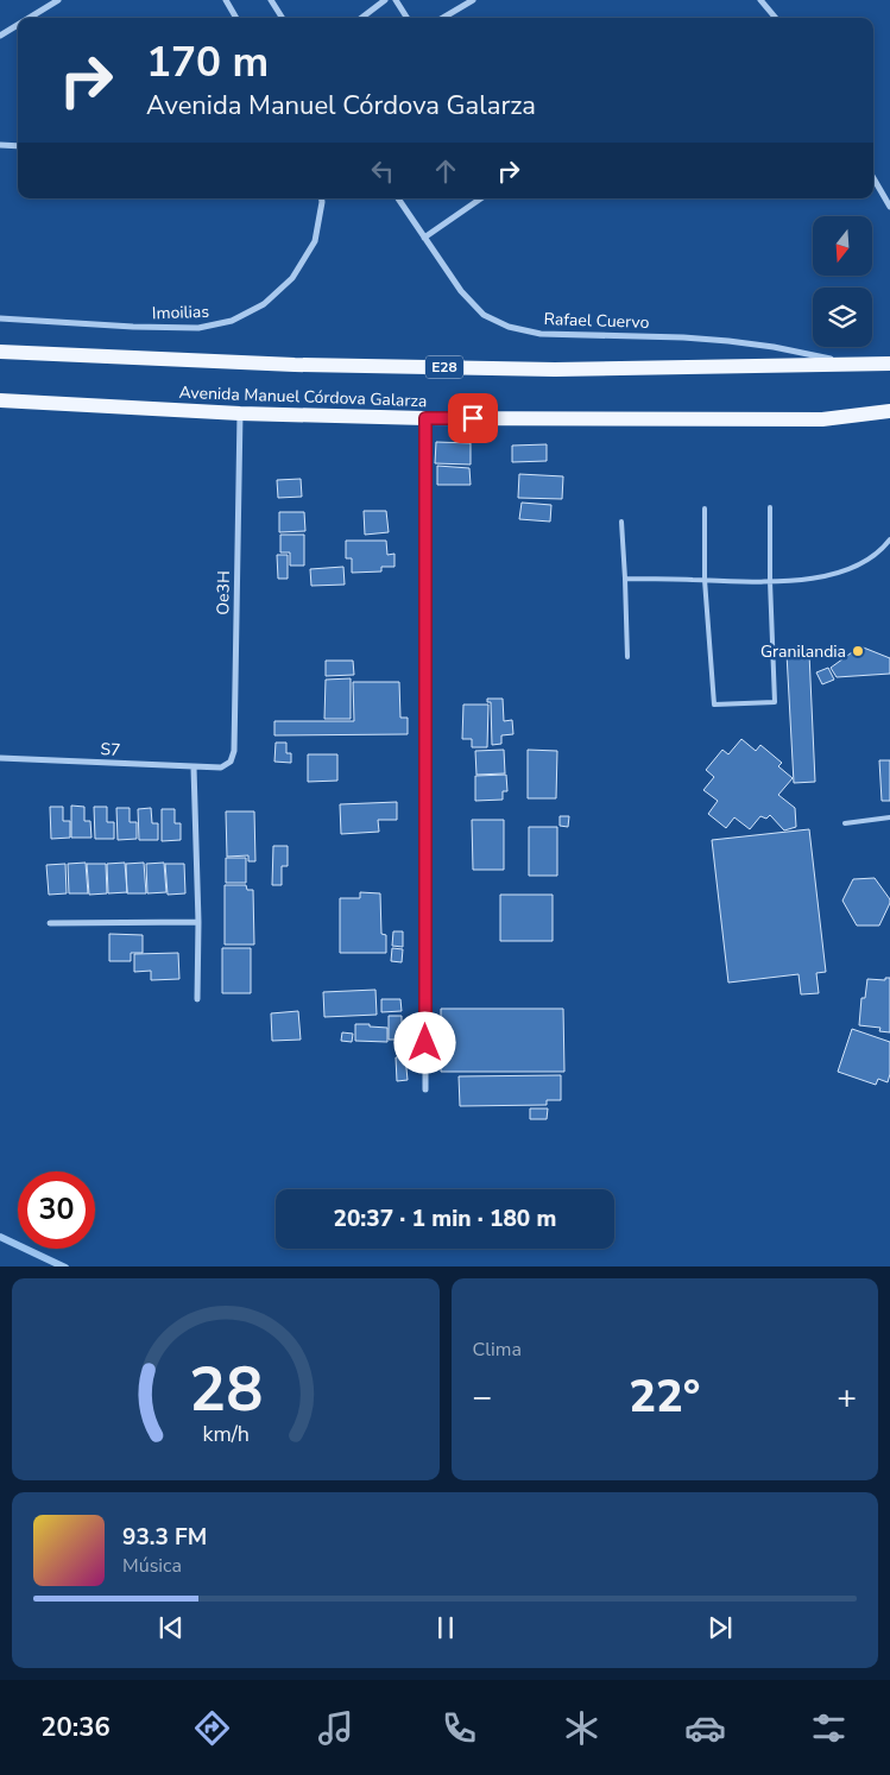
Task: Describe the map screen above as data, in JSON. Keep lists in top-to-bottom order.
{
  "streets": {
    "main road": ["E28", "Avenida Manuel Córdova Galarza"],
    "street": [
      "Imoilias",
      "Rafael Cuervo",
      "Oe3H",
      "S7"
    ]
  },
  "crossings": [
    ["Rafael Cuervo", "Avenida Manuel Córdova Galarza"],
    ["Avenida Manuel Córdova Galarza", "Oe3H"],
    ["Oe3H", "S7"]
  ],
  "places": ["Granilandia"],
  "north": "bottom",
  "page": {
    "turn": ["170 m", "Avenida Manuel Córdova Galarza"],
    "limit": "30",
    "trip": "20:37 · 1 min · 180 m",
    "tile": "Clima",
    "heat": ["−", "22°", "+"],
    "song": ["93.3 FM", "Música"],
    "tabs": "20:36",
    "gauge": ["28", "km/h"]
  }
}
